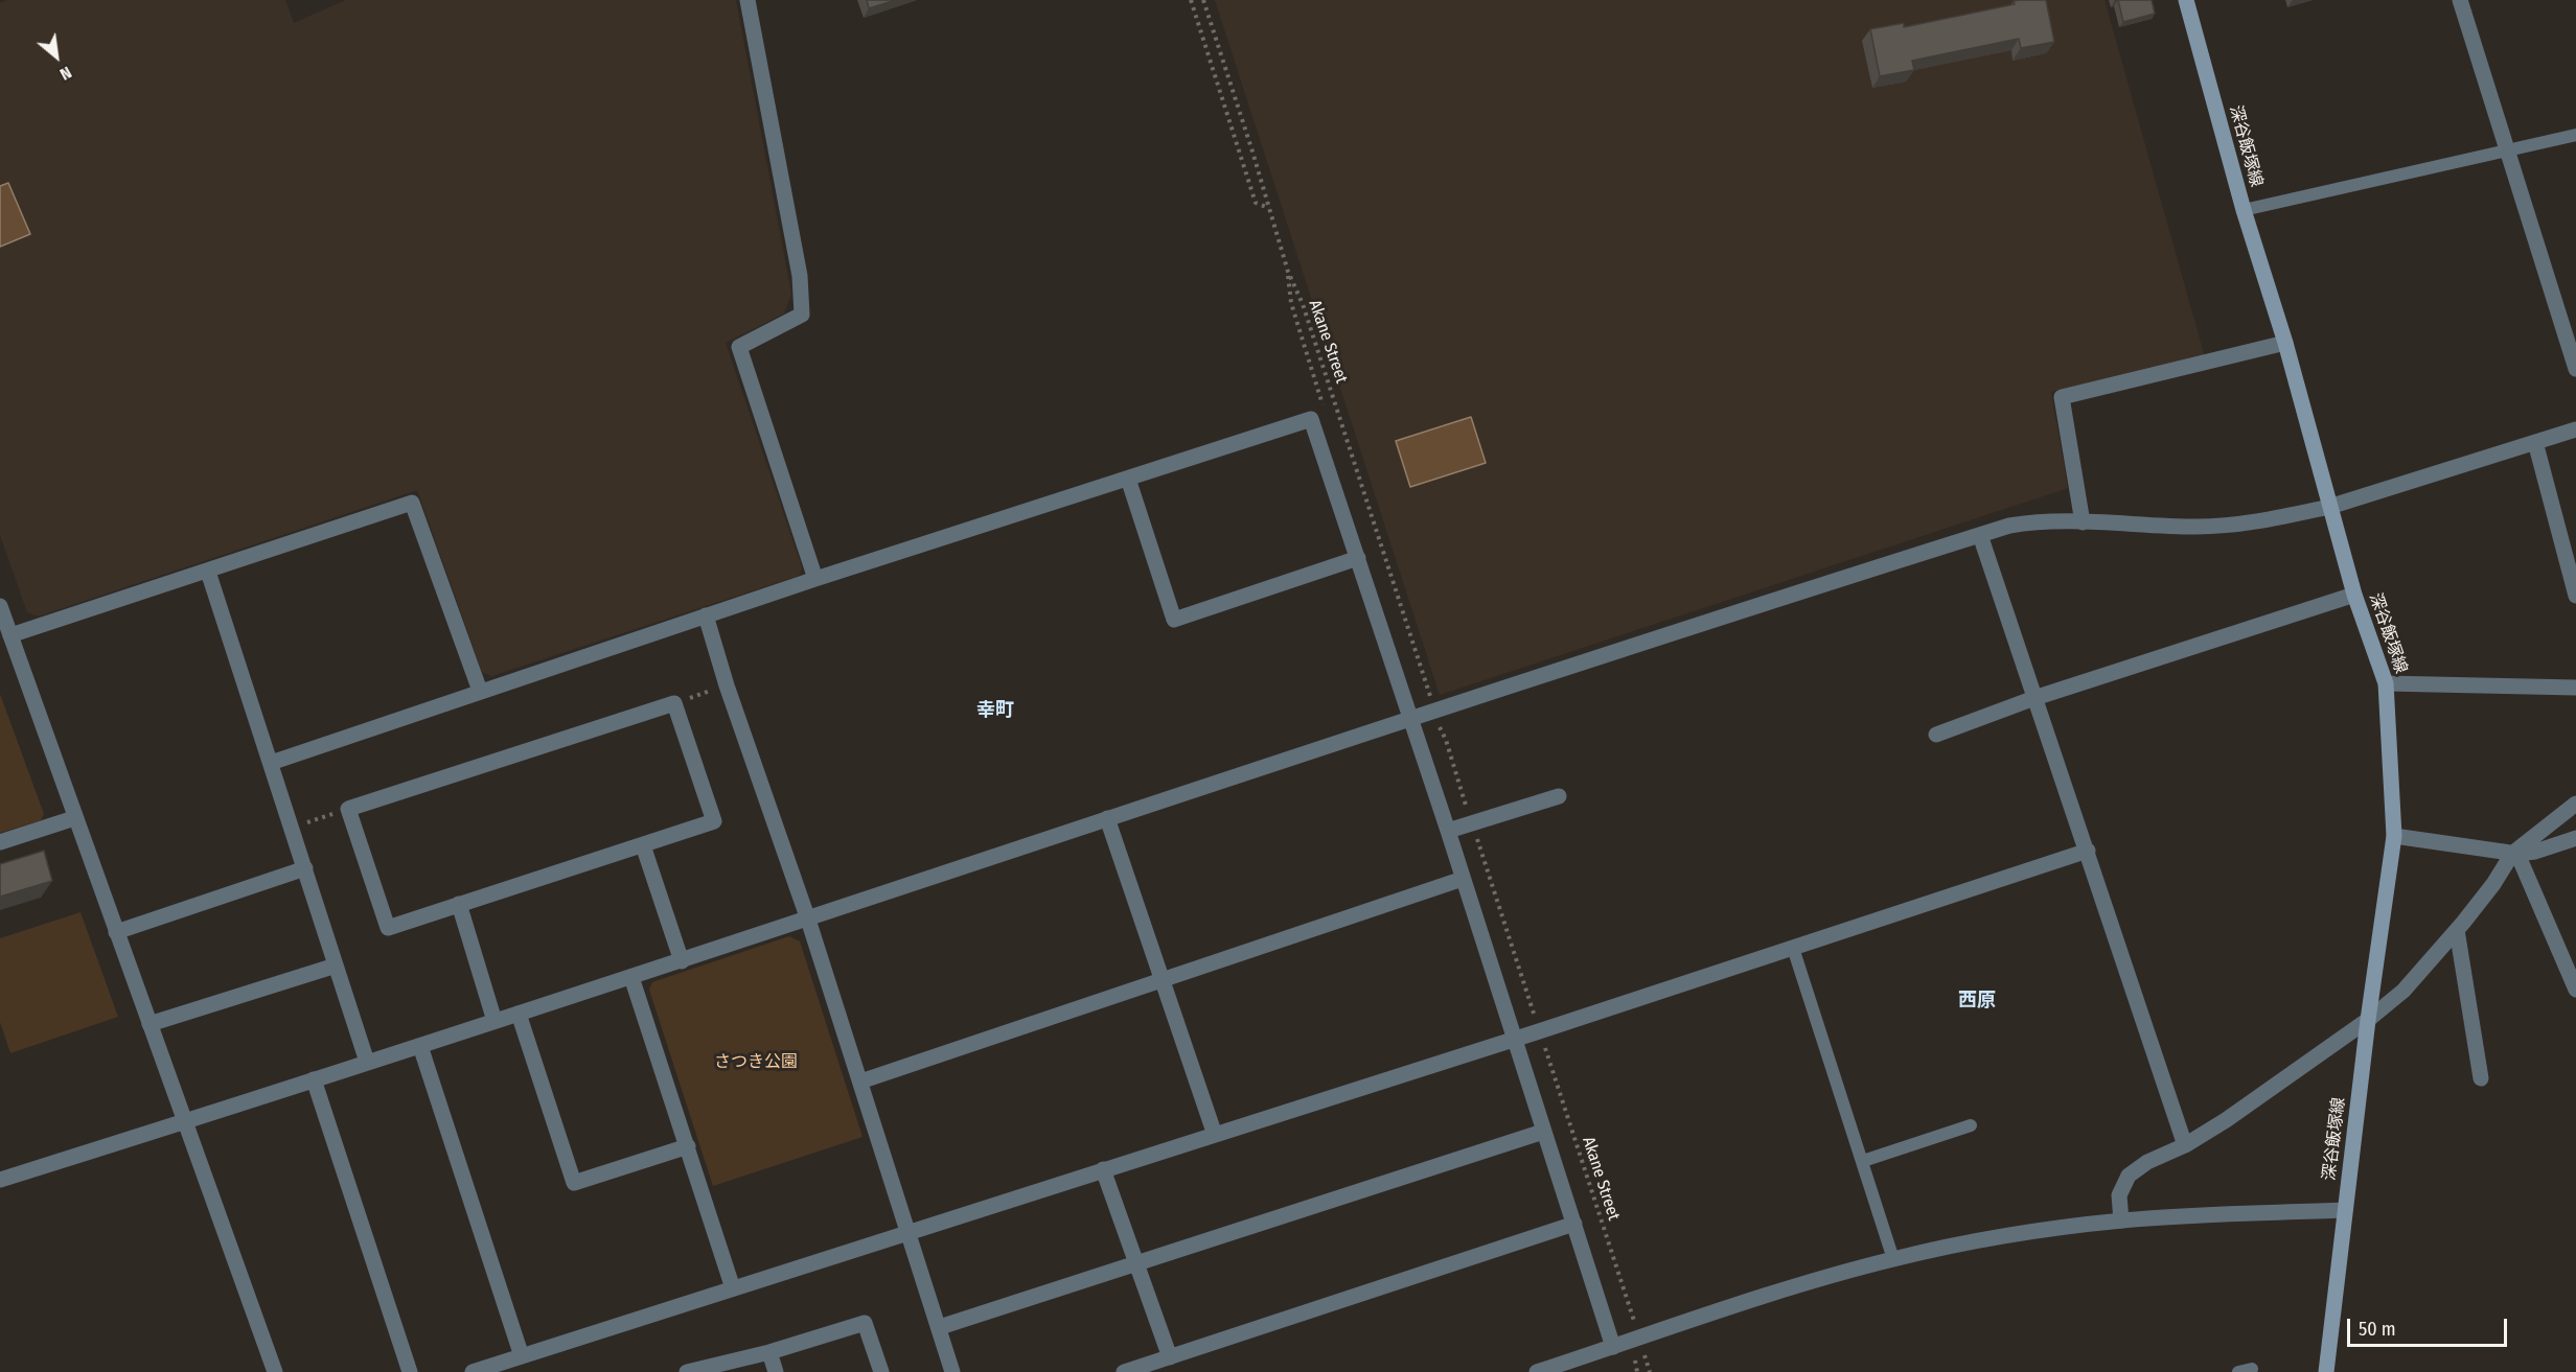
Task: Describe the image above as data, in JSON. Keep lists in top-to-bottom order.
{
  "streets": {
    "main road": ["深谷飯塚線"],
    "path": ["Akane Street"]
  },
  "districts": ["幸町", "西原"],
  "parks": ["さつき公園"],
  "scale_bar": "50 m",
  "north": "bottom right"
}
